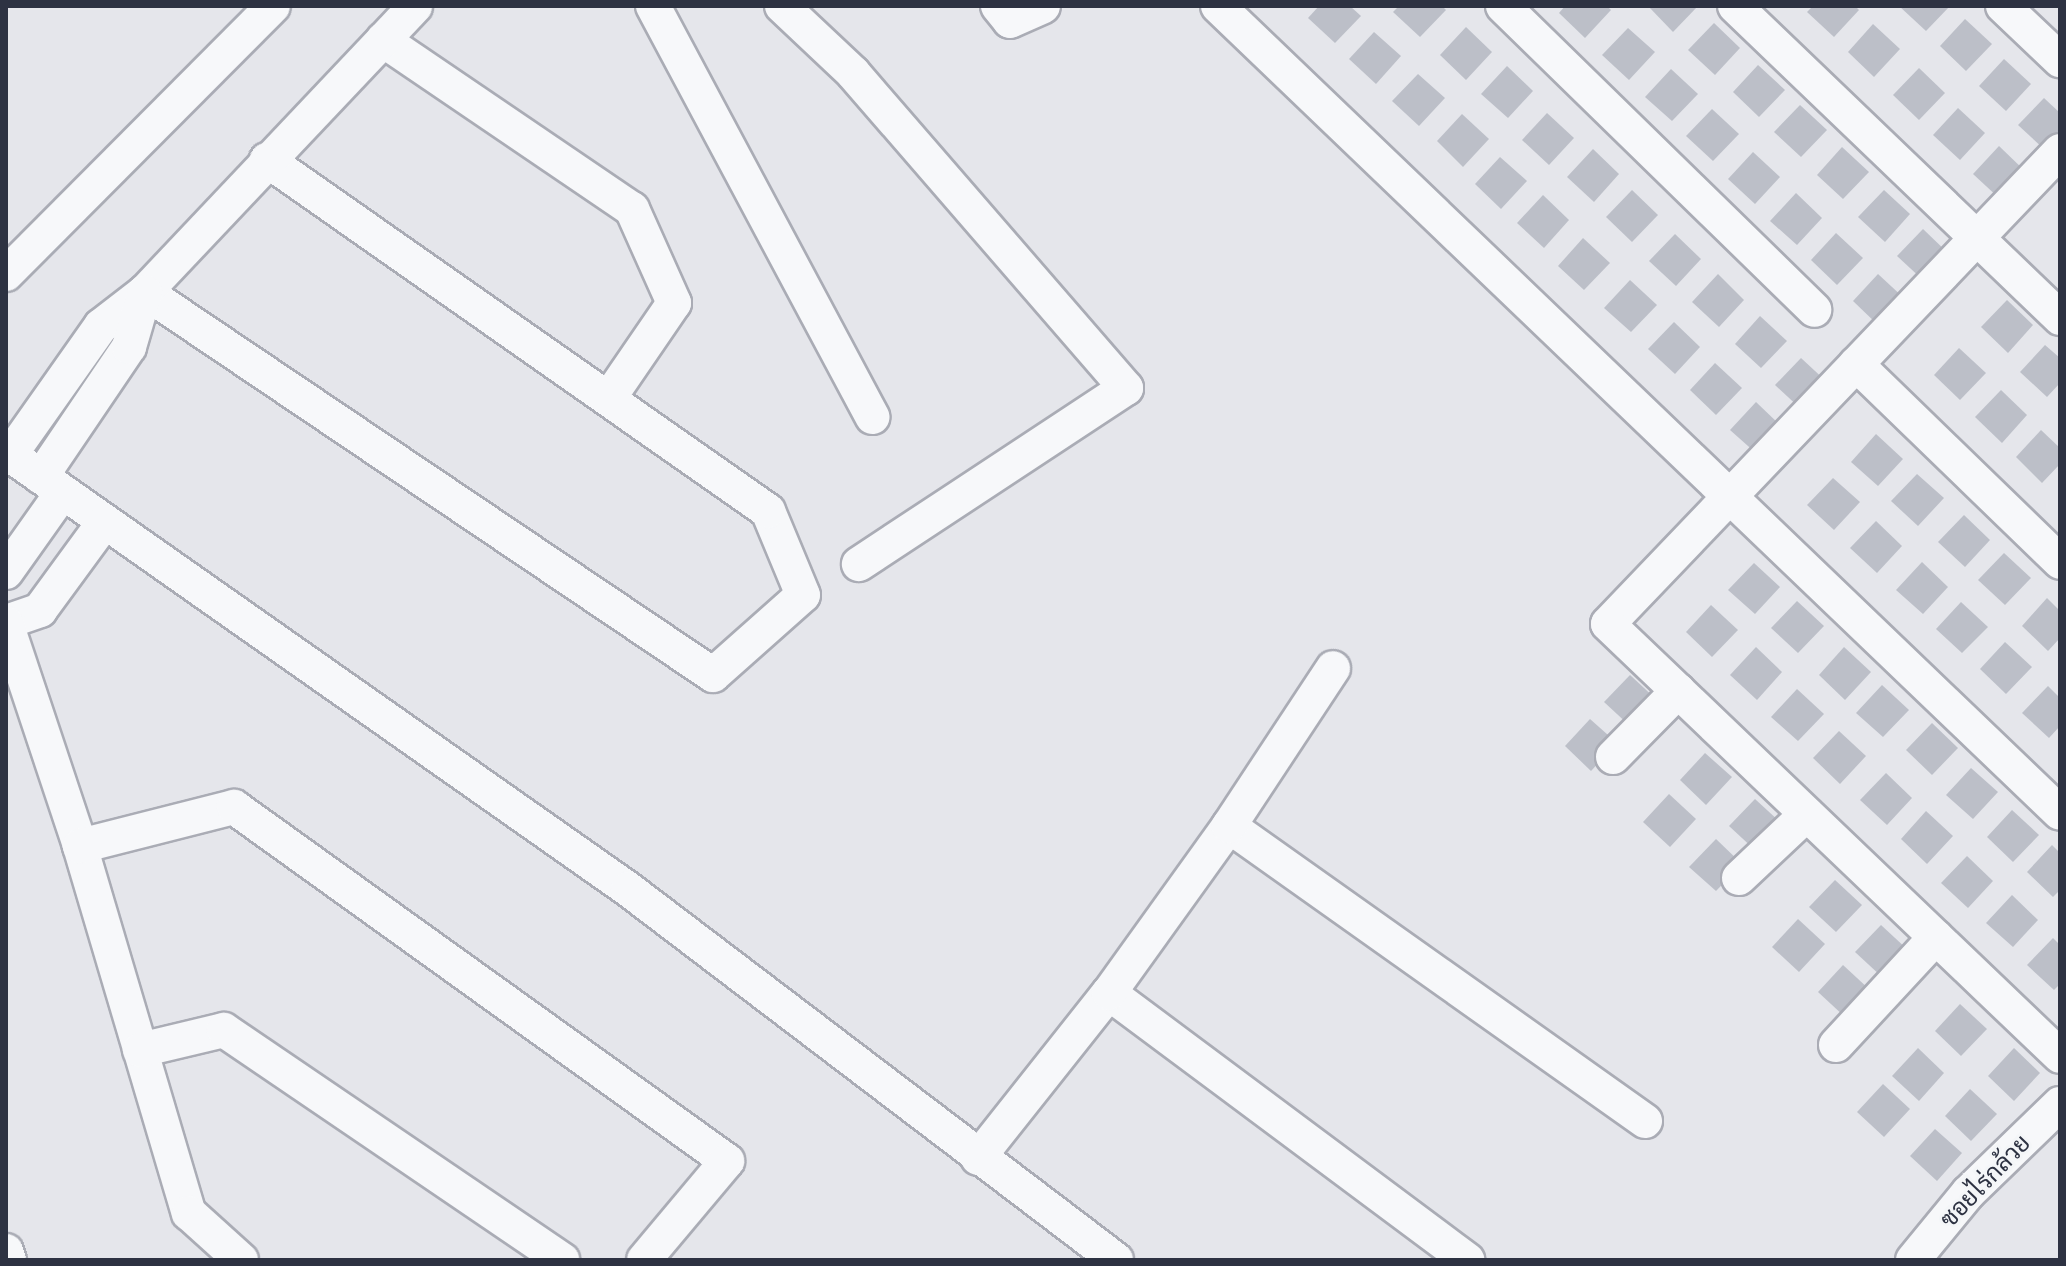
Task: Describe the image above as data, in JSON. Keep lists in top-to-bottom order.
{
  "streets": {
    "street": ["ซอยไร่กล้วย"]
  }
}
